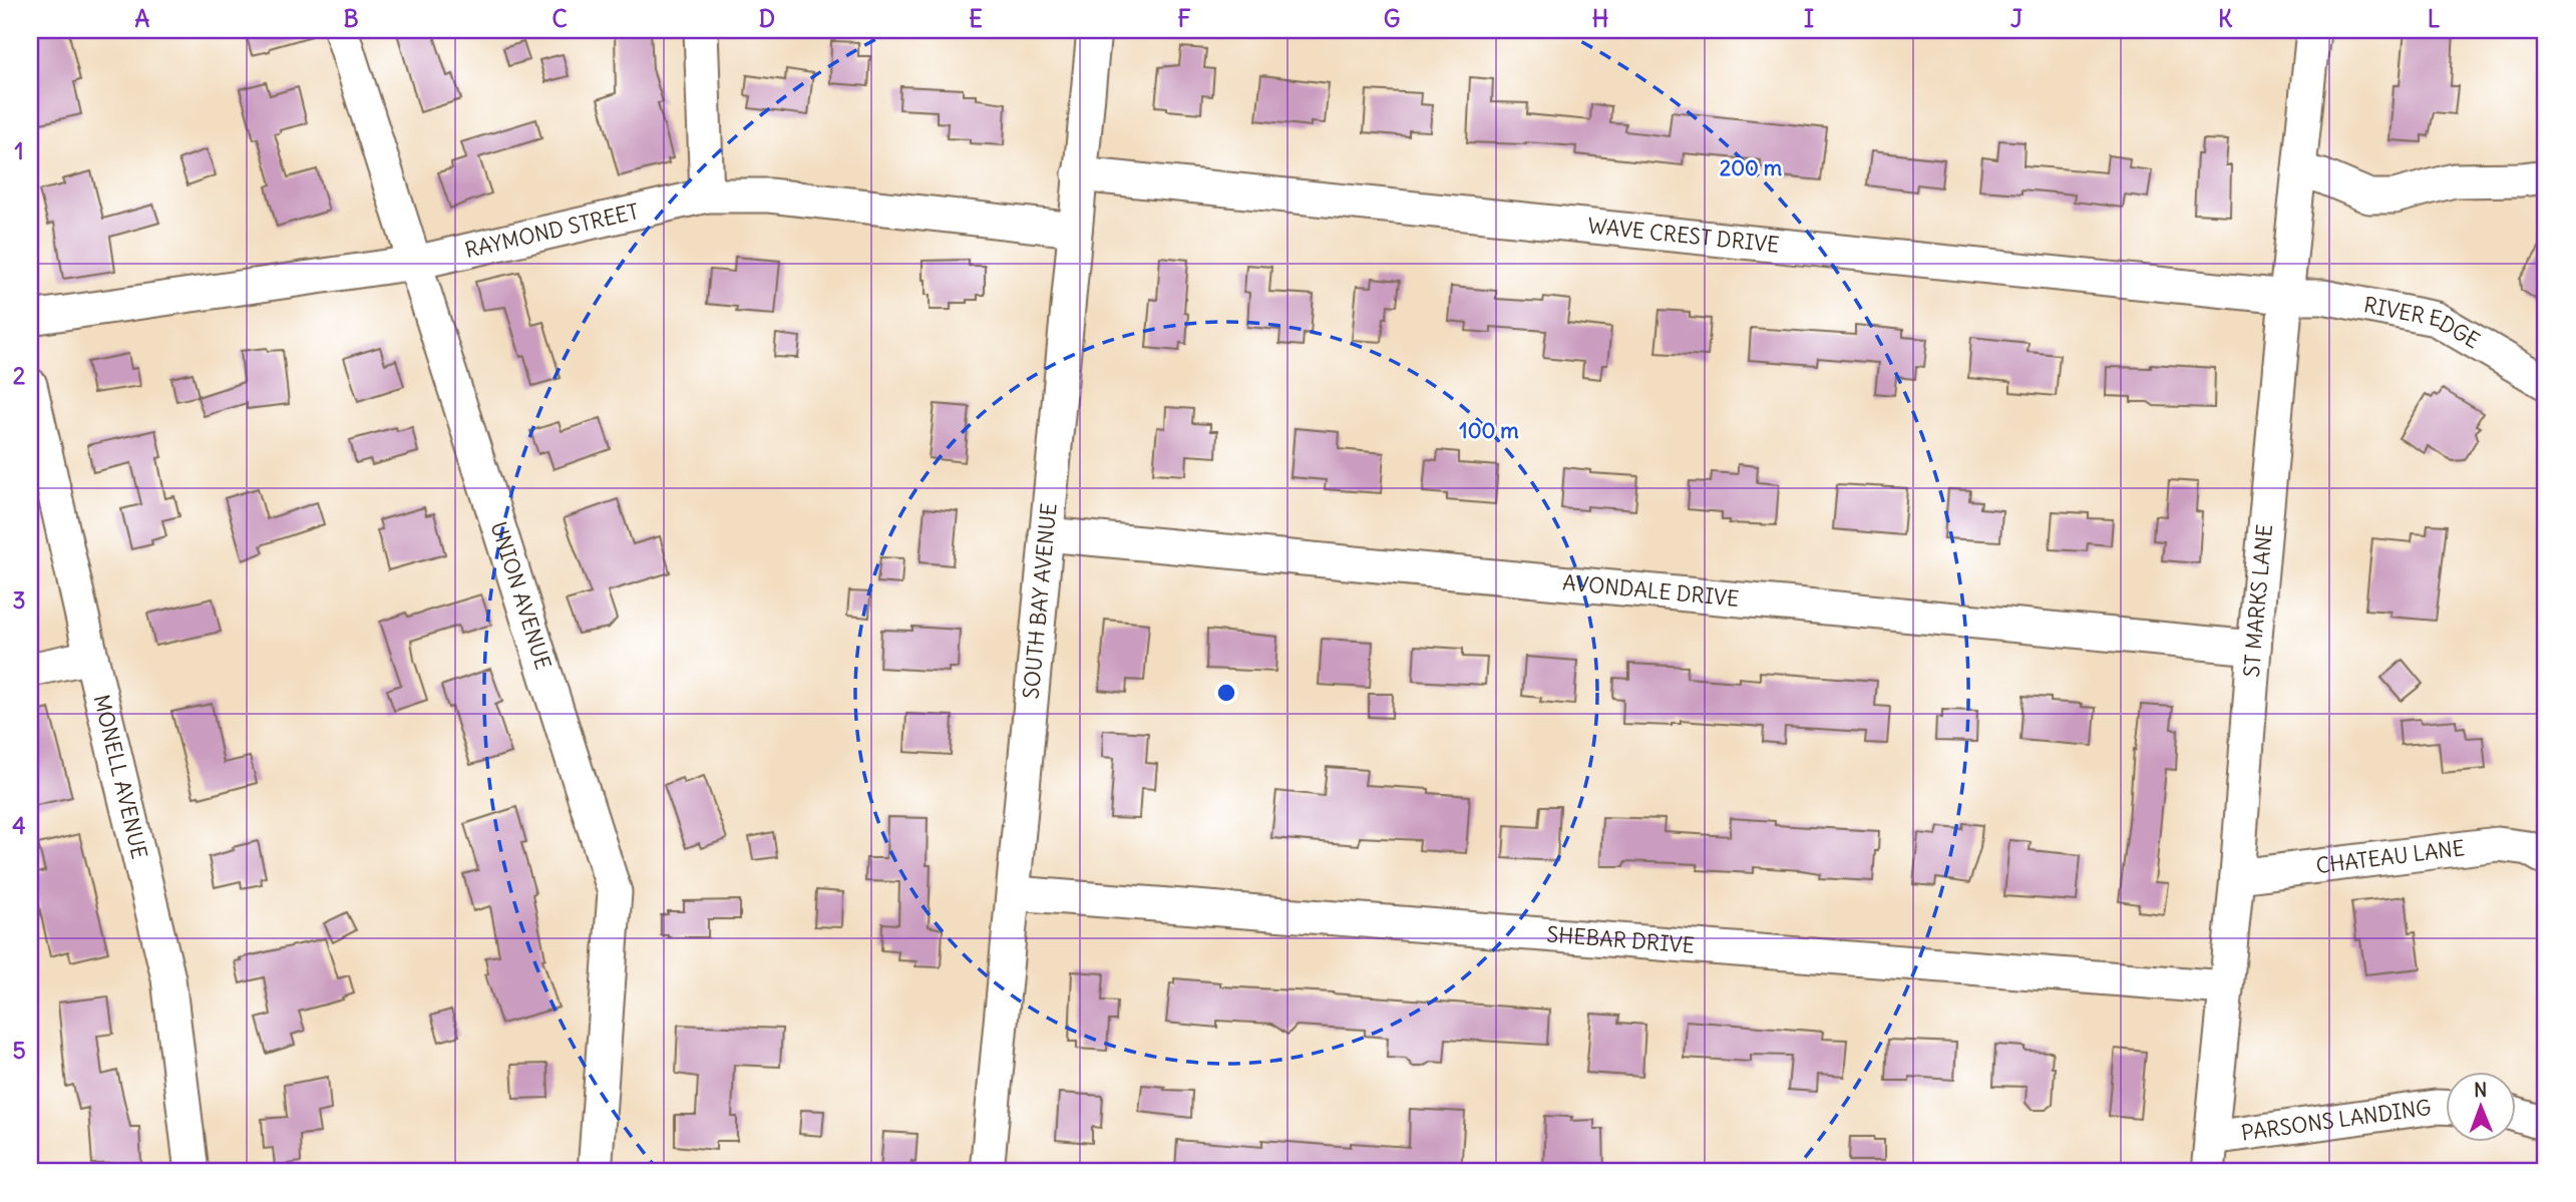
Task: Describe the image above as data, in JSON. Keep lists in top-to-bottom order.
{
  "streets": {
    "street": [
      "RAYMOND STREET",
      "WAVE CREST DRIVE",
      "RIVER EDGE",
      "AVONDALE DRIVE",
      "UNION AVENUE",
      "SOUTH BAY AVENUE",
      "ST MARKS LANE",
      "MONELL AVENUE",
      "CHATEAU LANE",
      "SHEBAR DRIVE",
      "PARSONS LANDING"
    ]
  },
  "crossings": [
    ["RAYMOND STREET", "UNION AVENUE"],
    ["RAYMOND STREET", "SOUTH BAY AVENUE"],
    ["WAVE CREST DRIVE", "RIVER EDGE"],
    ["WAVE CREST DRIVE", "SOUTH BAY AVENUE"],
    ["WAVE CREST DRIVE", "ST MARKS LANE"],
    ["RIVER EDGE", "ST MARKS LANE"],
    ["AVONDALE DRIVE", "SOUTH BAY AVENUE"],
    ["AVONDALE DRIVE", "ST MARKS LANE"],
    ["SOUTH BAY AVENUE", "SHEBAR DRIVE"],
    ["ST MARKS LANE", "CHATEAU LANE"],
    ["ST MARKS LANE", "SHEBAR DRIVE"],
    ["ST MARKS LANE", "PARSONS LANDING"]
  ],
  "north": "top",
  "grid": {
    "columns": [
      "A",
      "B",
      "C",
      "D",
      "E",
      "F",
      "G",
      "H",
      "I",
      "J",
      "K",
      "L"
    ],
    "rows": [
      "1",
      "2",
      "3",
      "4",
      "5"
    ]
  },
  "rings": ["200 m", "100 m"]
}
